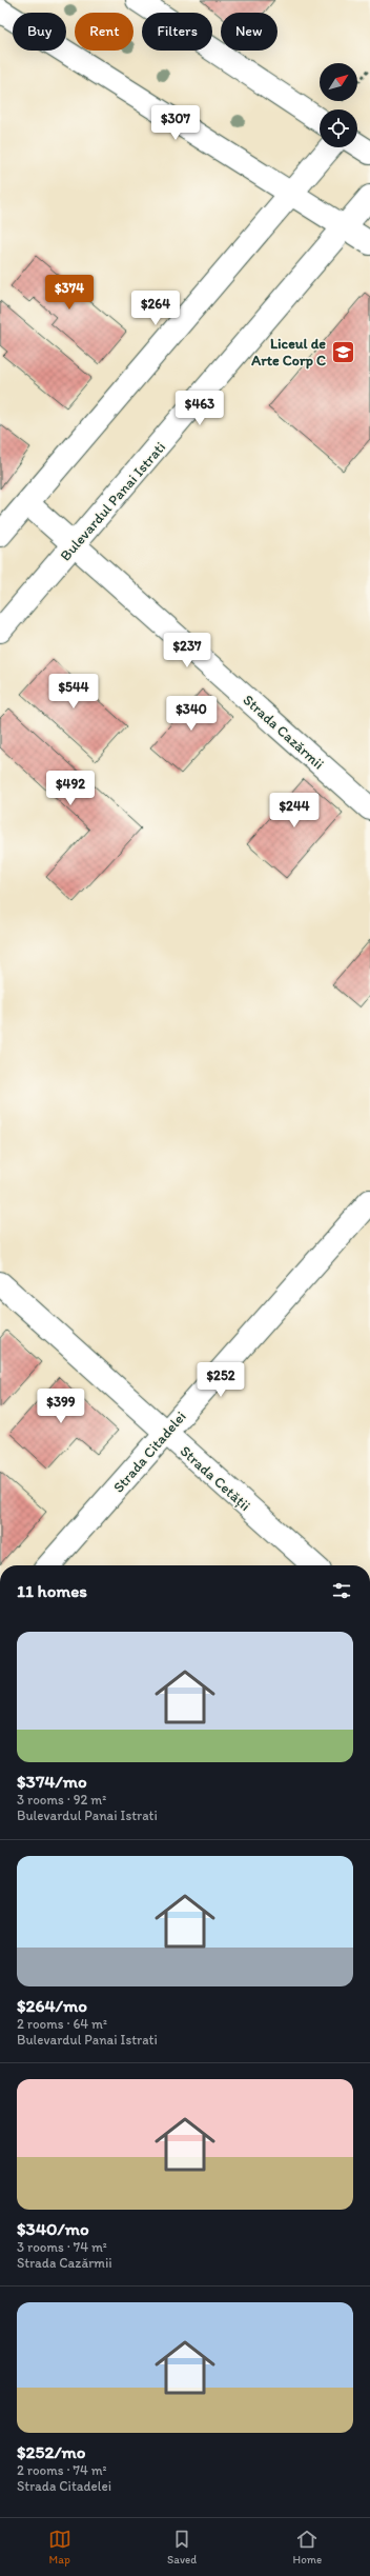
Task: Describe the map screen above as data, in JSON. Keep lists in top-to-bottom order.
{
  "streets": {
    "street": [
      "Bulevardul Panai Istrati",
      "Strada Cazărmii",
      "Strada Citadelei",
      "Strada Cetății"
    ]
  },
  "crossings": [
    ["Bulevardul Panai Istrati", "Strada Cazărmii"],
    ["Strada Citadelei", "Strada Cetății"]
  ],
  "places": {
    "school or university": ["Liceul de Arte Corp C"]
  },
  "north": "top right",
  "page": {
    "chip": [
      "Buy",
      "Rent",
      "Filters",
      "New"
    ],
    "price": [
      "$307",
      "$374",
      "$264",
      "$463",
      "$237",
      "$544",
      "$340",
      "$492",
      "$244",
      "$252",
      "$399"
    ],
    "heading": "11 homes",
    "list": [
      {
        "name": "$374/mo",
        "note": "3 rooms · 92 m² · Bulevardul Panai Istrati"
      },
      {
        "name": "$264/mo",
        "note": "2 rooms · 64 m² · Bulevardul Panai Istrati"
      },
      {
        "name": "$340/mo",
        "note": "3 rooms · 74 m² · Strada Cazărmii"
      },
      {
        "name": "$252/mo",
        "note": "2 rooms · 74 m² · Strada Citadelei"
      }
    ],
    "tabs": ["Map", "Saved", "Home"]
  }
}
